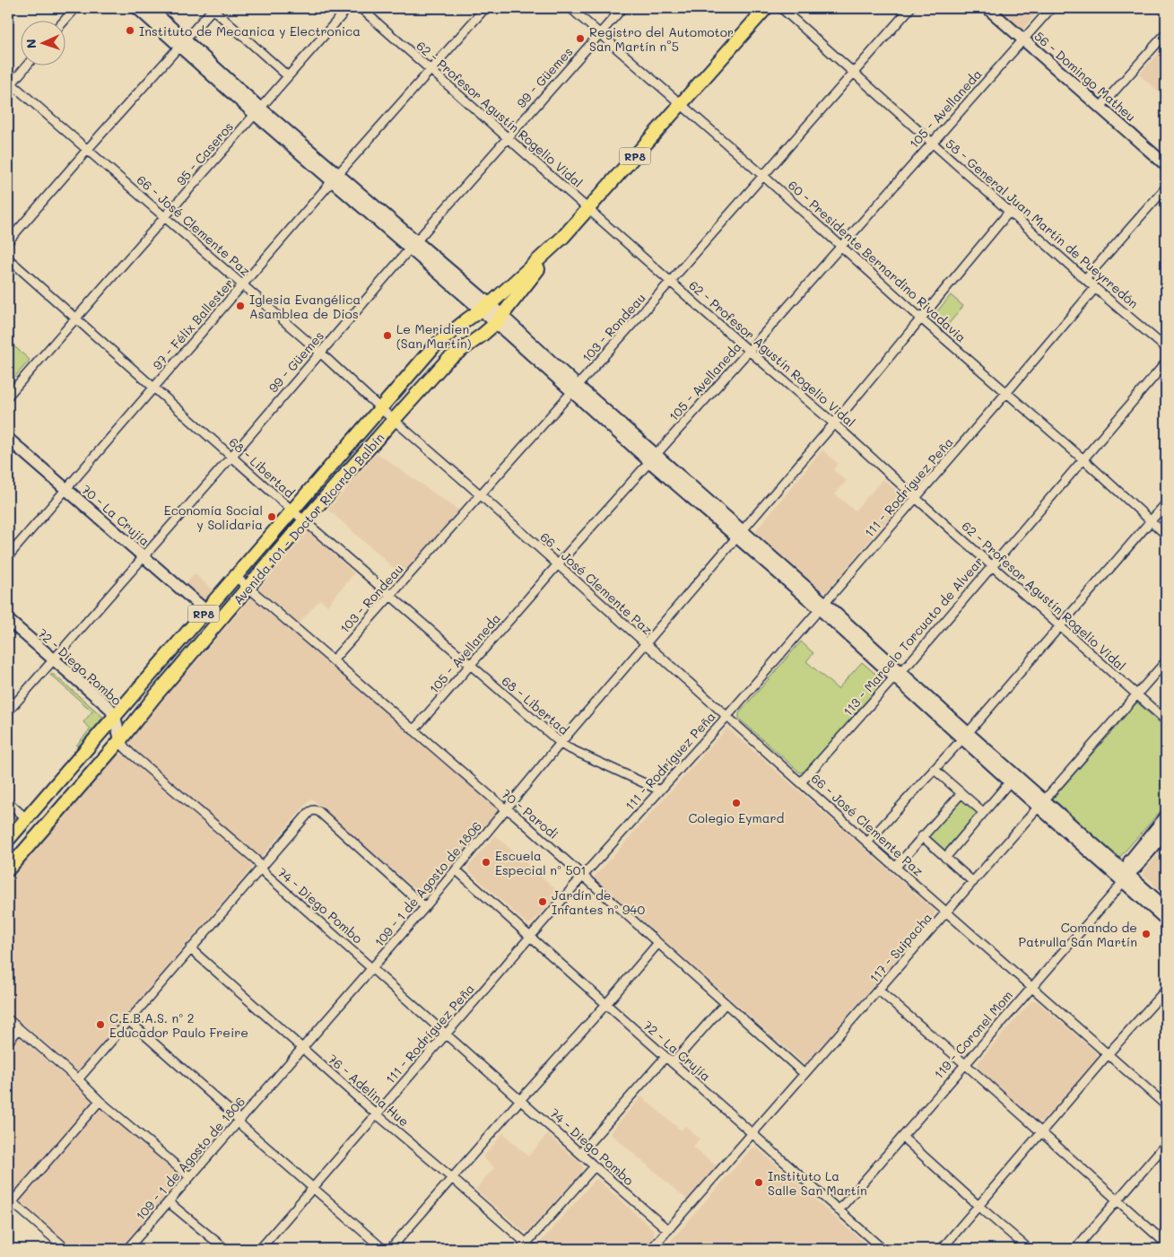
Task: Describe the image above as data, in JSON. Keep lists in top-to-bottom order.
{
  "streets": {
    "main road": [
      "56 - Domingo Matheu",
      "RP8",
      "70 - La Crujía",
      "Avenida 101 - Doctor Ricardo Balbín",
      "72 - Diego Pombo",
      "119 - Coronel Mom"
    ],
    "street": [
      "99 - Güemes",
      "105 - Avellaneda",
      "62 - Profesor Agustín Rogelio Vidal",
      "95 - Caseros",
      "58 - General Juan Martín de Pueyrredón",
      "66 - José Clemente Paz",
      "60 - Presidente Bernardino Rivadavia",
      "97 - Félix Ballester",
      "103 - Rondeau",
      "68 - Libertad",
      "111 - Rodríguez Peña",
      "113 - Marcelo Torcuato de Alvear",
      "70 - Parodi",
      "109 - 1 de Agosto de 1806",
      "74 - Diego Pombo",
      "117 - Suipacha",
      "72 - La Crujía",
      "76 - Adelina Hue"
    ]
  },
  "crossings": [
    ["56 - Domingo Matheu", "105 - Avellaneda"],
    ["99 - Güemes", "62 - Profesor Agustín Rogelio Vidal"],
    ["99 - Güemes", "66 - José Clemente Paz"],
    ["99 - Güemes", "60 - Presidente Bernardino Rivadavia"],
    ["99 - Güemes", "68 - Libertad"],
    ["99 - Güemes", "70 - La Crujía"],
    ["99 - Güemes", "72 - Diego Pombo"],
    ["105 - Avellaneda", "62 - Profesor Agustín Rogelio Vidal"],
    ["105 - Avellaneda", "58 - General Juan Martín de Pueyrredón"],
    ["105 - Avellaneda", "66 - José Clemente Paz"],
    ["105 - Avellaneda", "60 - Presidente Bernardino Rivadavia"],
    ["105 - Avellaneda", "68 - Libertad"],
    ["105 - Avellaneda", "70 - Parodi"],
    ["62 - Profesor Agustín Rogelio Vidal", "97 - Félix Ballester"],
    ["62 - Profesor Agustín Rogelio Vidal", "103 - Rondeau"],
    ["62 - Profesor Agustín Rogelio Vidal", "111 - Rodríguez Peña"],
    ["62 - Profesor Agustín Rogelio Vidal", "Avenida 101 - Doctor Ricardo Balbín"],
    ["62 - Profesor Agustín Rogelio Vidal", "113 - Marcelo Torcuato de Alvear"],
    ["62 - Profesor Agustín Rogelio Vidal", "109 - 1 de Agosto de 1806"],
    ["62 - Profesor Agustín Rogelio Vidal", "117 - Suipacha"],
    ["95 - Caseros", "66 - José Clemente Paz"],
    ["95 - Caseros", "68 - Libertad"],
    ["58 - General Juan Martín de Pueyrredón", "103 - Rondeau"],
    ["58 - General Juan Martín de Pueyrredón", "111 - Rodríguez Peña"],
    ["58 - General Juan Martín de Pueyrredón", "109 - 1 de Agosto de 1806"],
    ["66 - José Clemente Paz", "97 - Félix Ballester"],
    ["66 - José Clemente Paz", "103 - Rondeau"],
    ["66 - José Clemente Paz", "111 - Rodríguez Peña"],
    ["66 - José Clemente Paz", "Avenida 101 - Doctor Ricardo Balbín"],
    ["66 - José Clemente Paz", "113 - Marcelo Torcuato de Alvear"],
    ["66 - José Clemente Paz", "109 - 1 de Agosto de 1806"],
    ["66 - José Clemente Paz", "117 - Suipacha"],
    ["66 - José Clemente Paz", "119 - Coronel Mom"],
    ["60 - Presidente Bernardino Rivadavia", "103 - Rondeau"],
    ["60 - Presidente Bernardino Rivadavia", "111 - Rodríguez Peña"],
    ["60 - Presidente Bernardino Rivadavia", "Avenida 101 - Doctor Ricardo Balbín"],
    ["60 - Presidente Bernardino Rivadavia", "113 - Marcelo Torcuato de Alvear"],
    ["60 - Presidente Bernardino Rivadavia", "109 - 1 de Agosto de 1806"],
    ["97 - Félix Ballester", "68 - Libertad"],
    ["97 - Félix Ballester", "70 - La Crujía"],
    ["103 - Rondeau", "68 - Libertad"],
    ["103 - Rondeau", "70 - Parodi"],
    ["68 - Libertad", "111 - Rodríguez Peña"],
    ["68 - Libertad", "Avenida 101 - Doctor Ricardo Balbín"],
    ["68 - Libertad", "109 - 1 de Agosto de 1806"],
    ["111 - Rodríguez Peña", "70 - Parodi"],
    ["111 - Rodríguez Peña", "74 - Diego Pombo"],
    ["111 - Rodríguez Peña", "72 - La Crujía"],
    ["111 - Rodríguez Peña", "76 - Adelina Hue"],
    ["70 - La Crujía", "Avenida 101 - Doctor Ricardo Balbín"],
    ["Avenida 101 - Doctor Ricardo Balbín", "72 - Diego Pombo"],
    ["Avenida 101 - Doctor Ricardo Balbín", "70 - Parodi"],
    ["Avenida 101 - Doctor Ricardo Balbín", "74 - Diego Pombo"],
    ["72 - Diego Pombo", "74 - Diego Pombo"],
    ["70 - Parodi", "109 - 1 de Agosto de 1806"],
    ["70 - Parodi", "117 - Suipacha"],
    ["109 - 1 de Agosto de 1806", "74 - Diego Pombo"],
    ["109 - 1 de Agosto de 1806", "72 - La Crujía"],
    ["109 - 1 de Agosto de 1806", "76 - Adelina Hue"],
    ["74 - Diego Pombo", "117 - Suipacha"],
    ["117 - Suipacha", "72 - La Crujía"],
    ["119 - Coronel Mom", "72 - La Crujía"]
  ],
  "places": [
    "Instituto de Mecanica y Electronica",
    "Registro del Automotor San Martín n°5",
    "Iglesia Evangélica Asamblea de Dios",
    "Le Meridien (San Martin)",
    "Economía Social y Solidaria",
    "Colegio Eymard",
    "Escuela Especial nº 501",
    "Jardín de Infantes nº 940",
    "Comando de Patrulla San Martín",
    "C.E.B.A.S. nº 2 Educador Paulo Freire",
    "Instituto La Salle San Martín"
  ],
  "north": "left"
}
